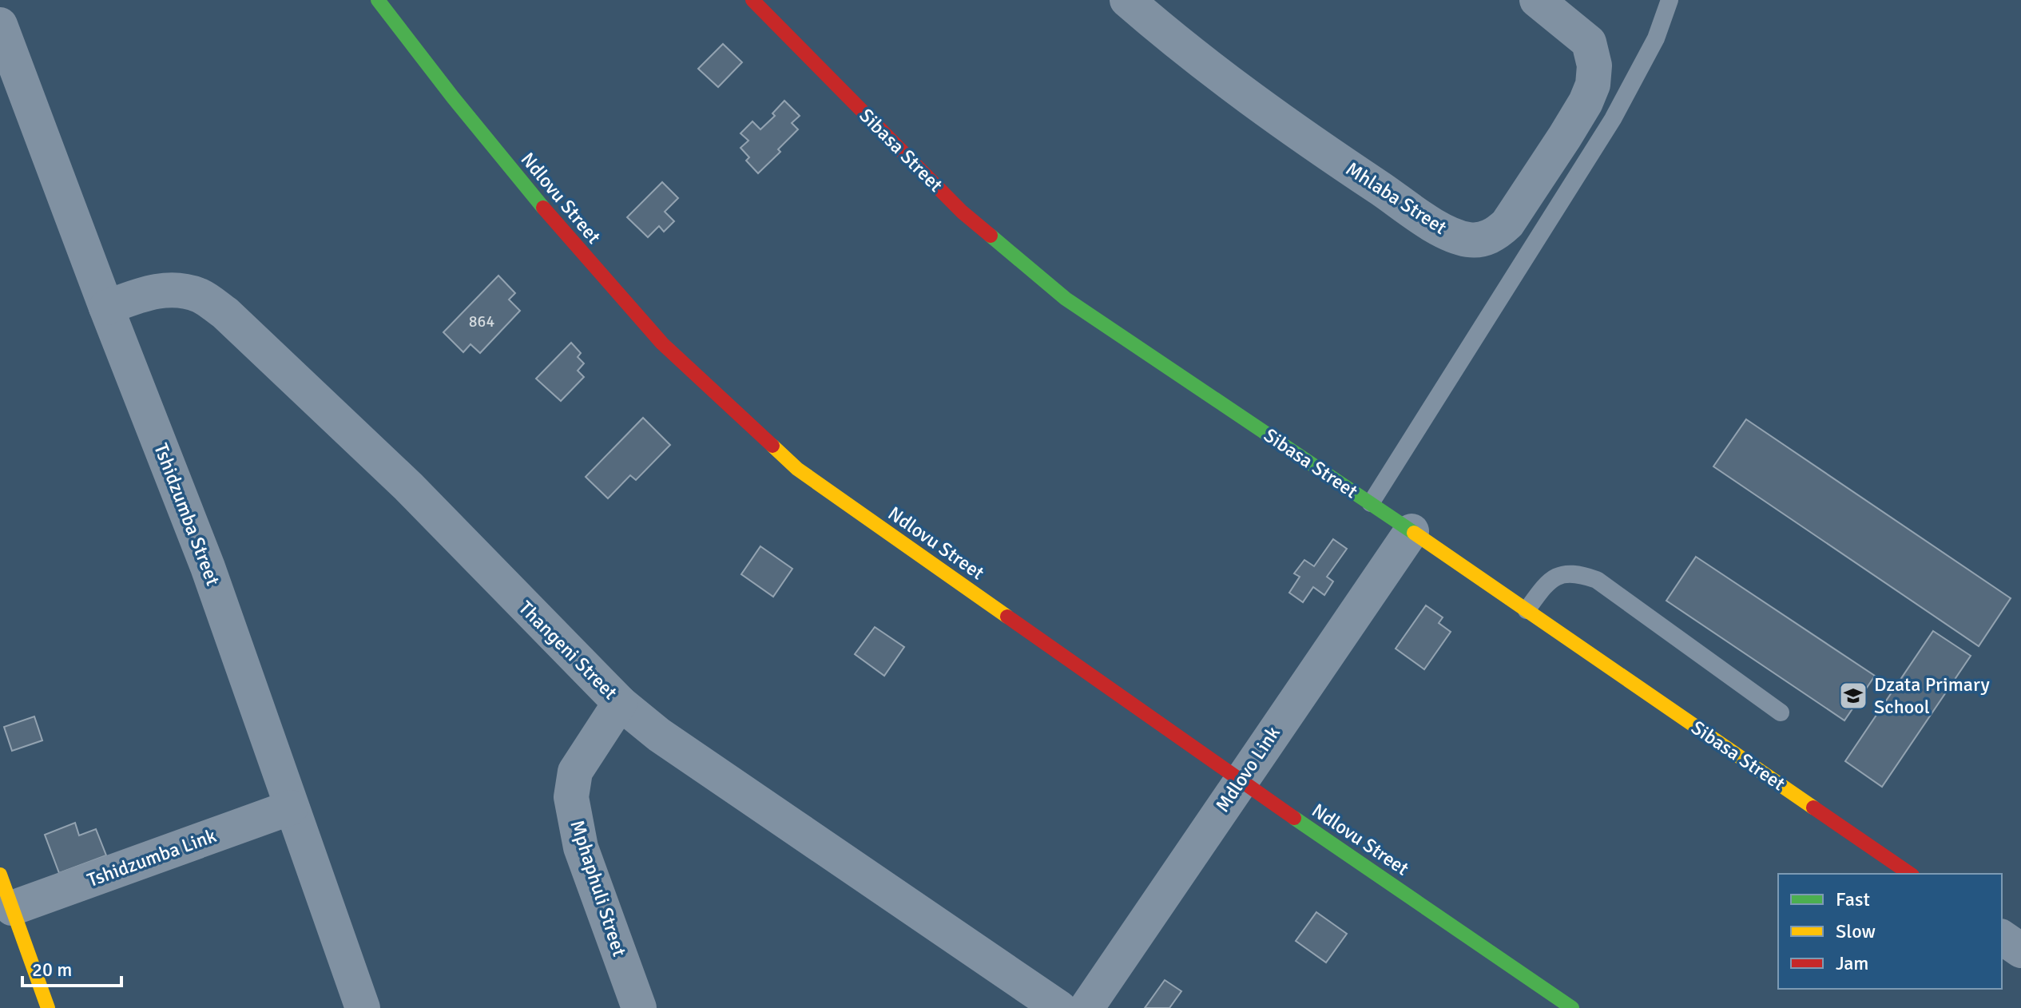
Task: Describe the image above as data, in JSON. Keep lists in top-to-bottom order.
{
  "streets": {
    "street": [
      "Sibasa Street",
      "Ndlovu Street",
      "Mhlaba Street",
      "Tshidzumba Street",
      "Thangeni Street",
      "Mdlovo Link",
      "Tshidzumba Link",
      "Mphaphuli Street"
    ]
  },
  "crossings": [
    ["Sibasa Street", "Mdlovo Link"],
    ["Ndlovu Street", "Mdlovo Link"],
    ["Tshidzumba Street", "Thangeni Street"],
    ["Tshidzumba Street", "Tshidzumba Link"],
    ["Thangeni Street", "Mphaphuli Street"]
  ],
  "places": {
    "school or university": ["Dzata Primary School"]
  },
  "house_numbers": ["864"],
  "legend": ["Fast", "Slow", "Jam"],
  "scale_bar": "20 m"
}
